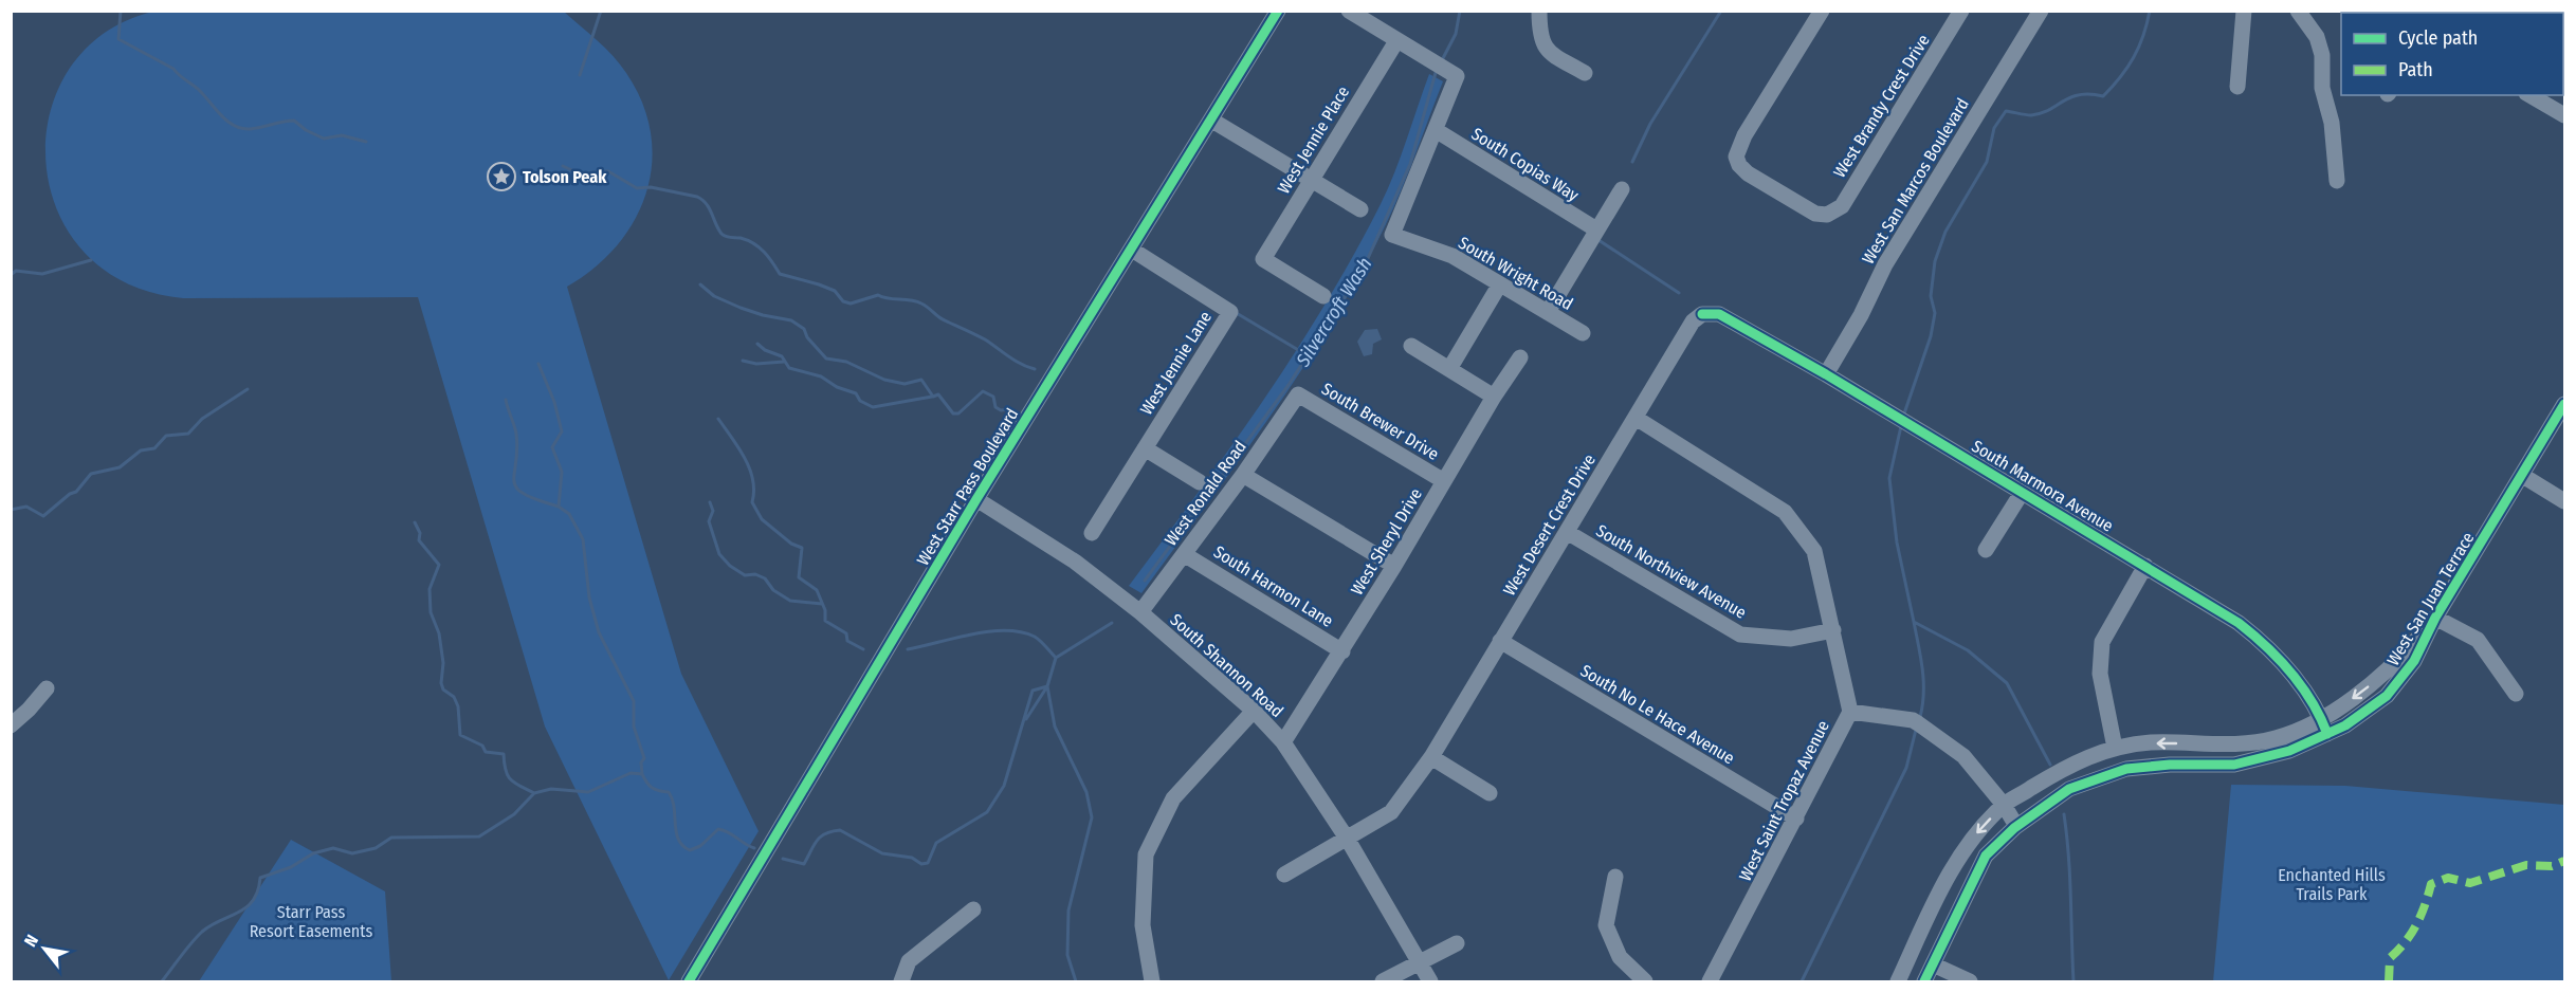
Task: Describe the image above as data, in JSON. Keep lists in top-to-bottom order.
{
  "streets": {
    "street": [
      "West Brandy Crest Drive",
      "West Jennie Place",
      "South Copias Way",
      "West San Marcos Boulevard",
      "South Wright Road",
      "West Jennie Lane",
      "South Brewer Drive",
      "South Marmora Avenue",
      "West Starr Pass Boulevard",
      "West Ronald Road",
      "West Desert Crest Drive",
      "West Sheryl Drive",
      "South Northview Avenue",
      "South Harmon Lane",
      "West San Juan Terrace",
      "South Shannon Road",
      "South No Le Hace Avenue",
      "West Saint Tropaz Avenue"
    ]
  },
  "crossings": [
    ["South Copias Way", "South Wright Road"],
    ["West San Marcos Boulevard", "South Marmora Avenue"],
    ["West Jennie Lane", "West Starr Pass Boulevard"],
    ["South Brewer Drive", "West Ronald Road"],
    ["South Brewer Drive", "West Sheryl Drive"],
    ["South Marmora Avenue", "West Desert Crest Drive"],
    ["South Marmora Avenue", "West San Juan Terrace"],
    ["West Starr Pass Boulevard", "South Shannon Road"],
    ["West Ronald Road", "South Harmon Lane"],
    ["West Ronald Road", "South Shannon Road"],
    ["West Desert Crest Drive", "South Northview Avenue"],
    ["West Desert Crest Drive", "South Shannon Road"],
    ["West Desert Crest Drive", "South No Le Hace Avenue"],
    ["West Desert Crest Drive", "West Saint Tropaz Avenue"],
    ["West Sheryl Drive", "South Harmon Lane"],
    ["West Sheryl Drive", "South Shannon Road"],
    ["South Northview Avenue", "West Saint Tropaz Avenue"],
    ["South No Le Hace Avenue", "West Saint Tropaz Avenue"]
  ],
  "water": ["Silvercroft Wash"],
  "parks": ["Enchanted Hills Trails Park", "Starr Pass Resort Easements"],
  "places": {
    "place": ["Tolson Peak"]
  },
  "legend": ["Cycle path", "Path"],
  "north": "top left"
}
